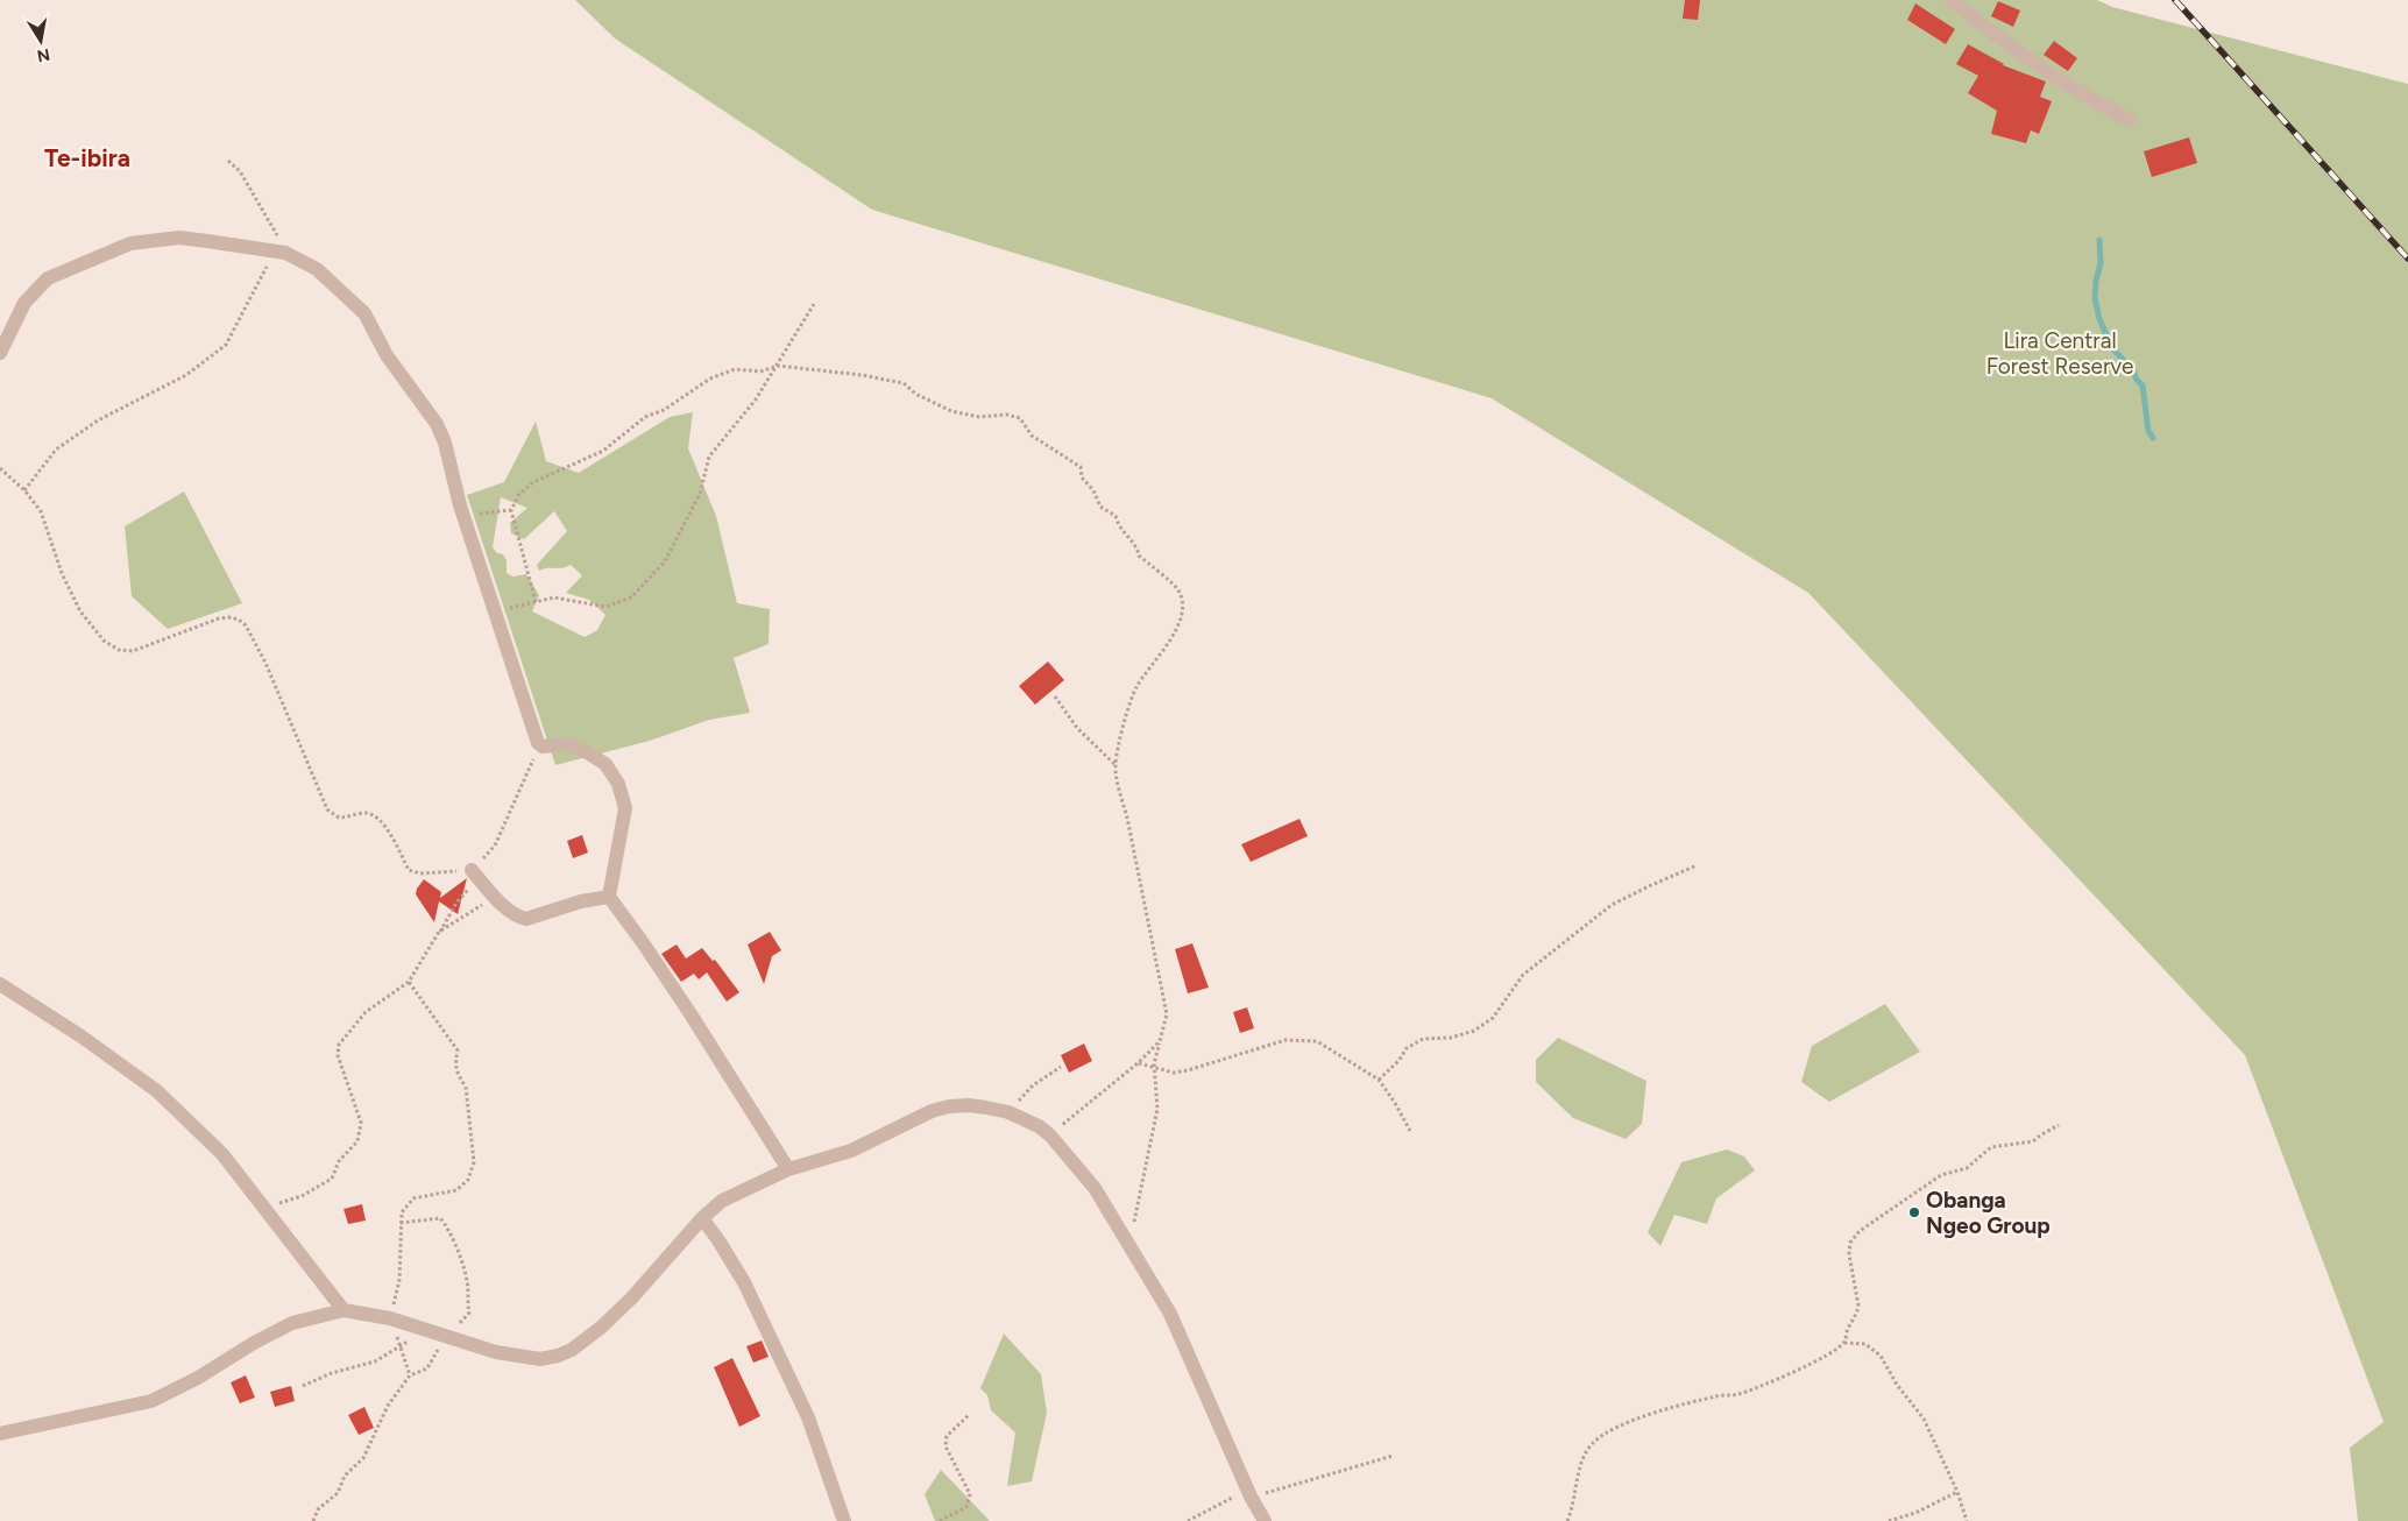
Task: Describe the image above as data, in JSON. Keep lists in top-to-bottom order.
{
  "districts": ["Te-ibira"],
  "parks": ["Lira Central Forest Reserve"],
  "places": ["Obanga Ngeo Group"],
  "north": "bottom"
}
